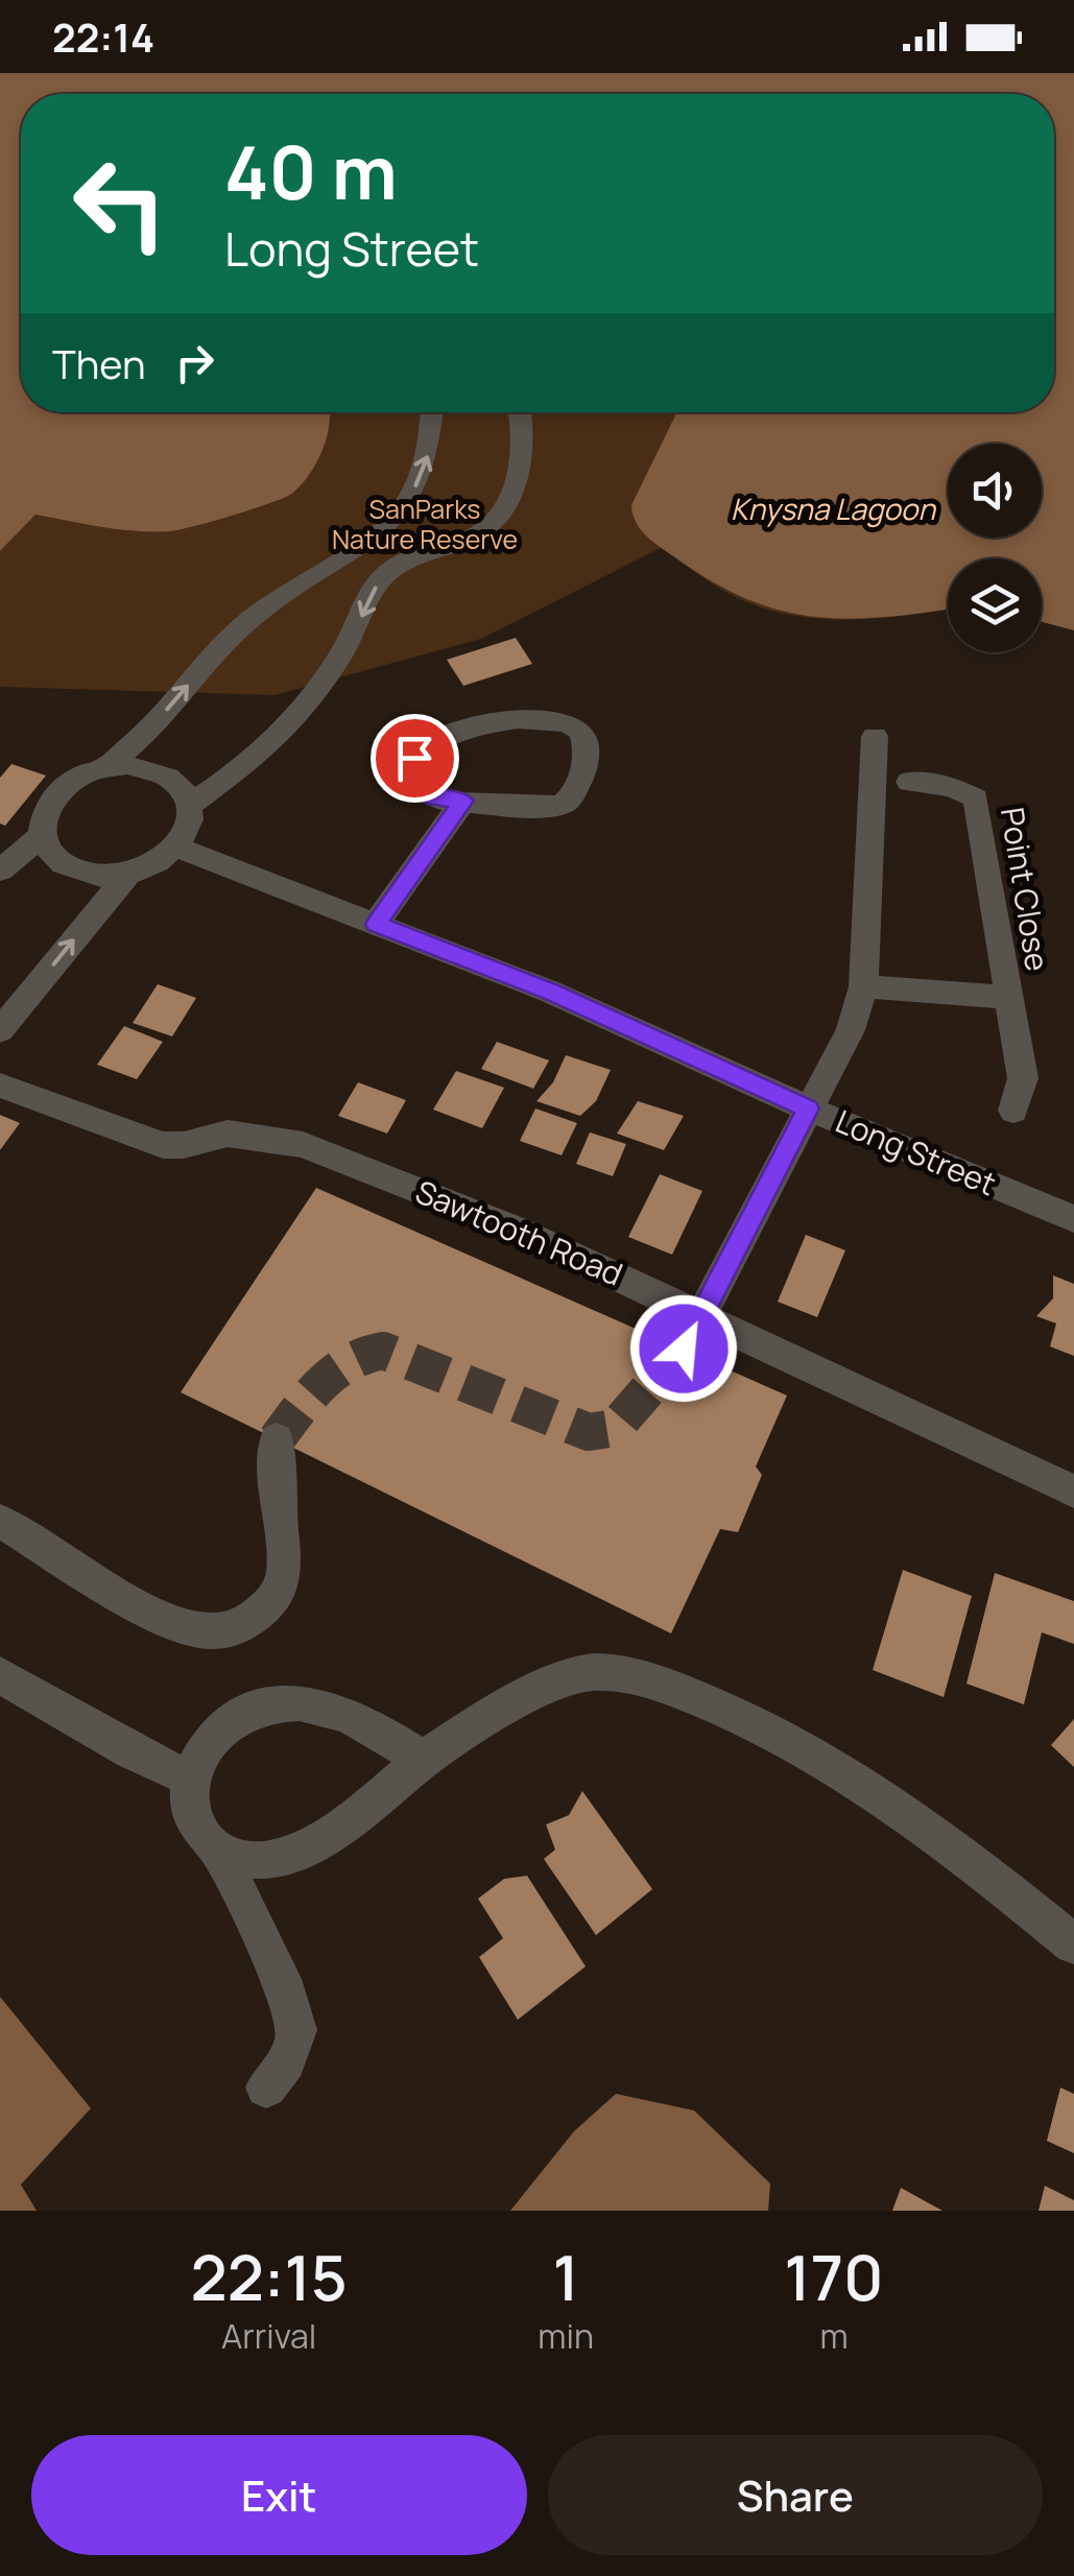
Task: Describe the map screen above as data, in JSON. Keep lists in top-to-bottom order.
{
  "streets": {
    "street": ["Point Close", "Long Street", "Sawtooth Road"]
  },
  "water": ["Knysna Lagoon"],
  "parks": ["SanParks Nature Reserve"],
  "page": {
    "status": "22:14",
    "turn": ["40 m", "Long Street"],
    "then": "Then",
    "eta": [
      "22:15",
      "Arrival",
      "1",
      "min",
      "170",
      "m"
    ],
    "buttons": ["Exit", "Share"]
  }
}
